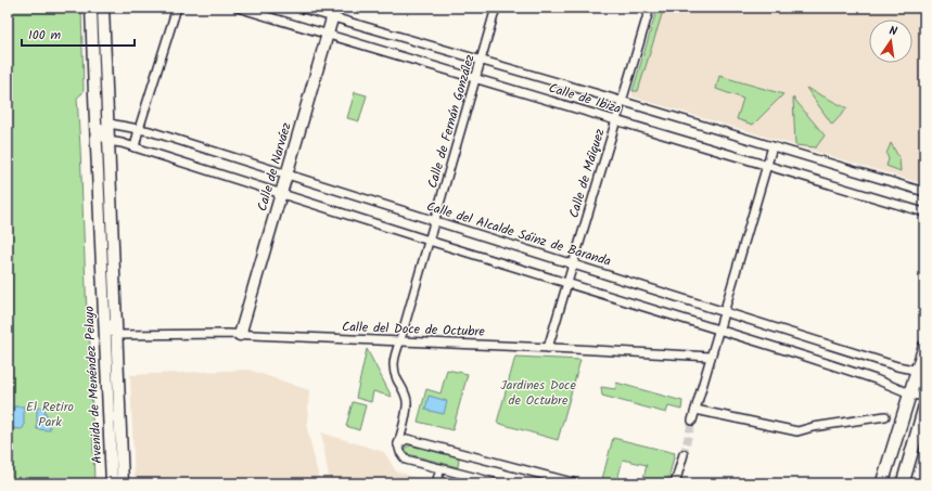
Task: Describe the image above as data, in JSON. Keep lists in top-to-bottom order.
{
  "streets": {
    "main road": ["Calle de Narváez", "Avenida de Menéndez Pelayo"],
    "street": [
      "Calle de Ibiza",
      "Calle de Fernán González",
      "Calle de Máiquez",
      "Calle del Alcalde Sáinz de Baranda",
      "Calle del Doce de Octubre"
    ]
  },
  "crossings": [
    ["Calle de Ibiza", "Calle de Fernán González"],
    ["Calle de Ibiza", "Calle de Narváez"],
    ["Calle de Ibiza", "Calle de Máiquez"],
    ["Calle de Fernán González", "Calle del Alcalde Sáinz de Baranda"],
    ["Calle de Fernán González", "Calle del Doce de Octubre"],
    ["Calle de Narváez", "Calle del Alcalde Sáinz de Baranda"],
    ["Calle de Narváez", "Calle del Doce de Octubre"],
    ["Calle de Máiquez", "Calle del Alcalde Sáinz de Baranda"],
    ["Calle de Máiquez", "Calle del Doce de Octubre"],
    ["Calle del Alcalde Sáinz de Baranda", "Avenida de Menéndez Pelayo"],
    ["Calle del Doce de Octubre", "Avenida de Menéndez Pelayo"]
  ],
  "parks": ["Jardines Doce de Octubre", "El Retiro Park"],
  "scale_bar": "100 m",
  "north": "top"
}
